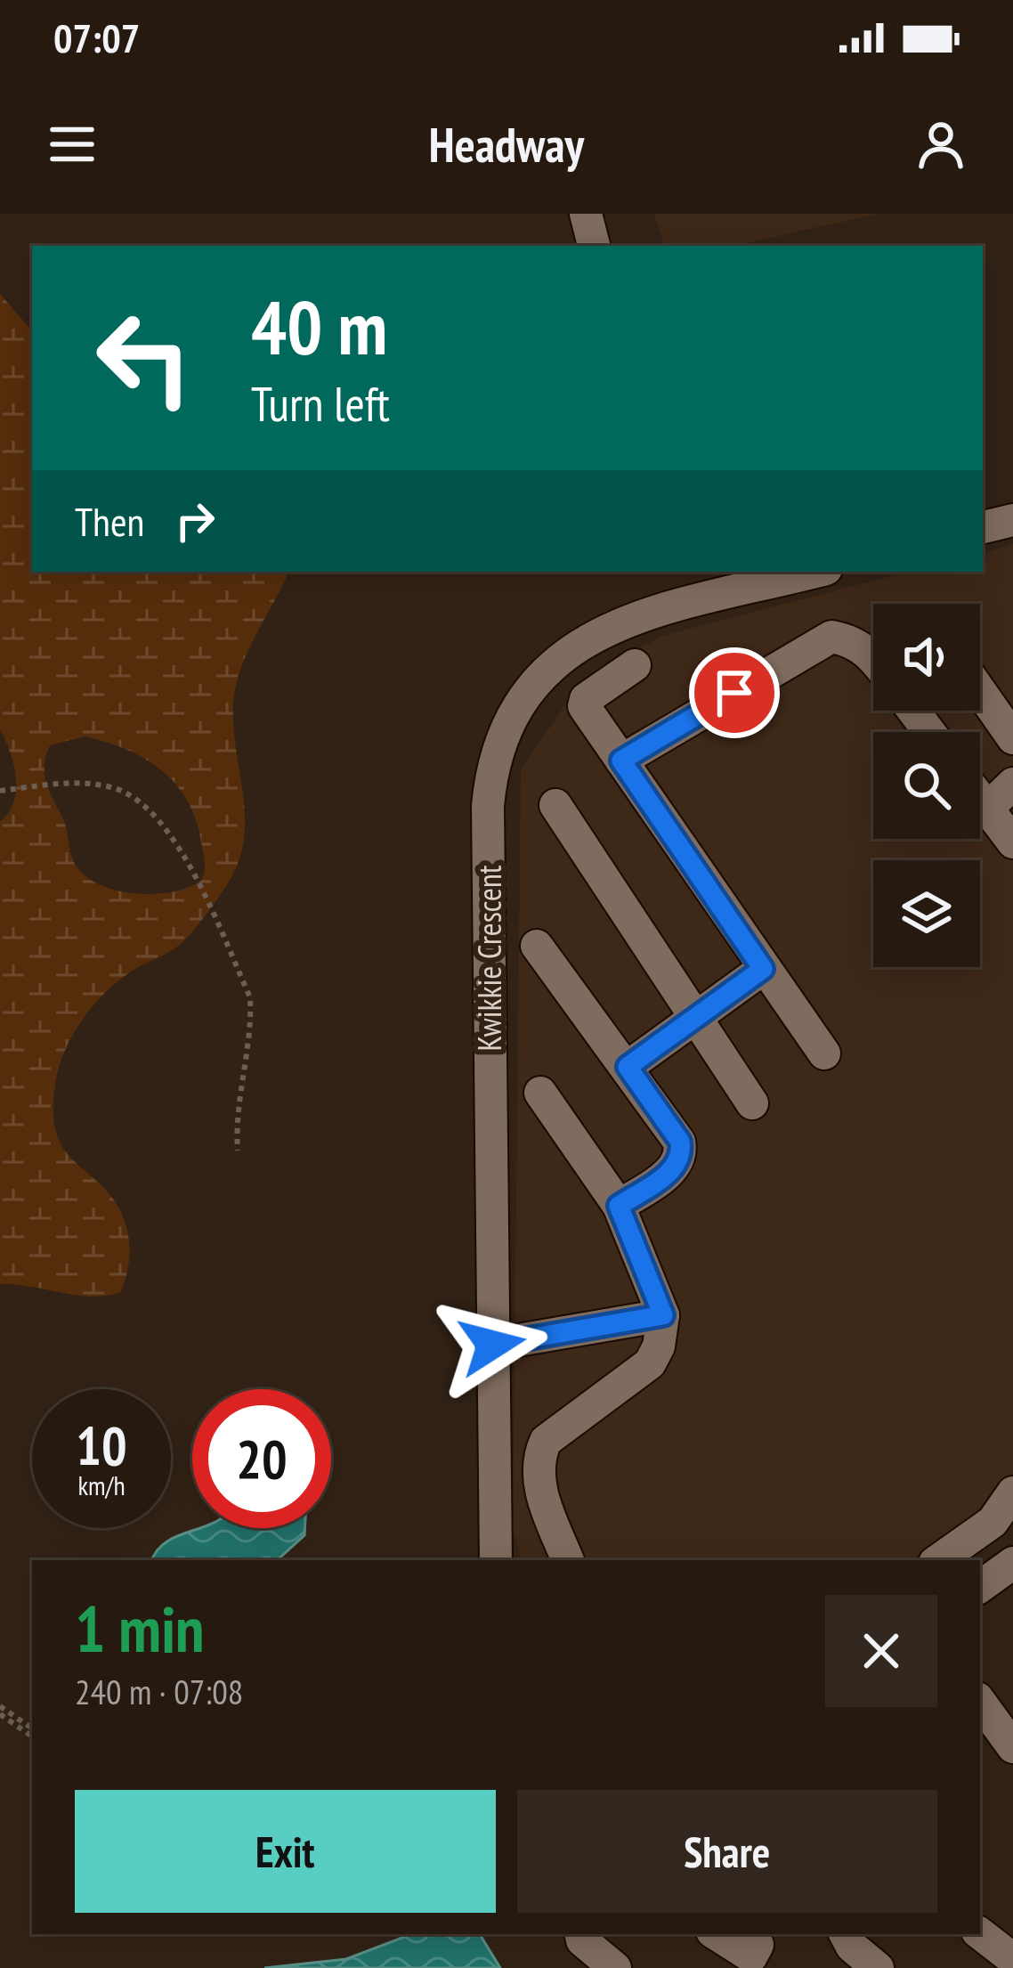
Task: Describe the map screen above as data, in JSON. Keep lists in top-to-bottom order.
{
  "streets": {
    "street": ["Kwikkie Crescent"]
  },
  "page": {
    "status": "07:07",
    "header": "Headway",
    "turn": ["40 m", "Turn left"],
    "then": "Then",
    "speed": "10 km/h",
    "limit": "20",
    "heading": ["1 min", "240 m · 07:08"],
    "buttons": ["Exit", "Share"]
  }
}
